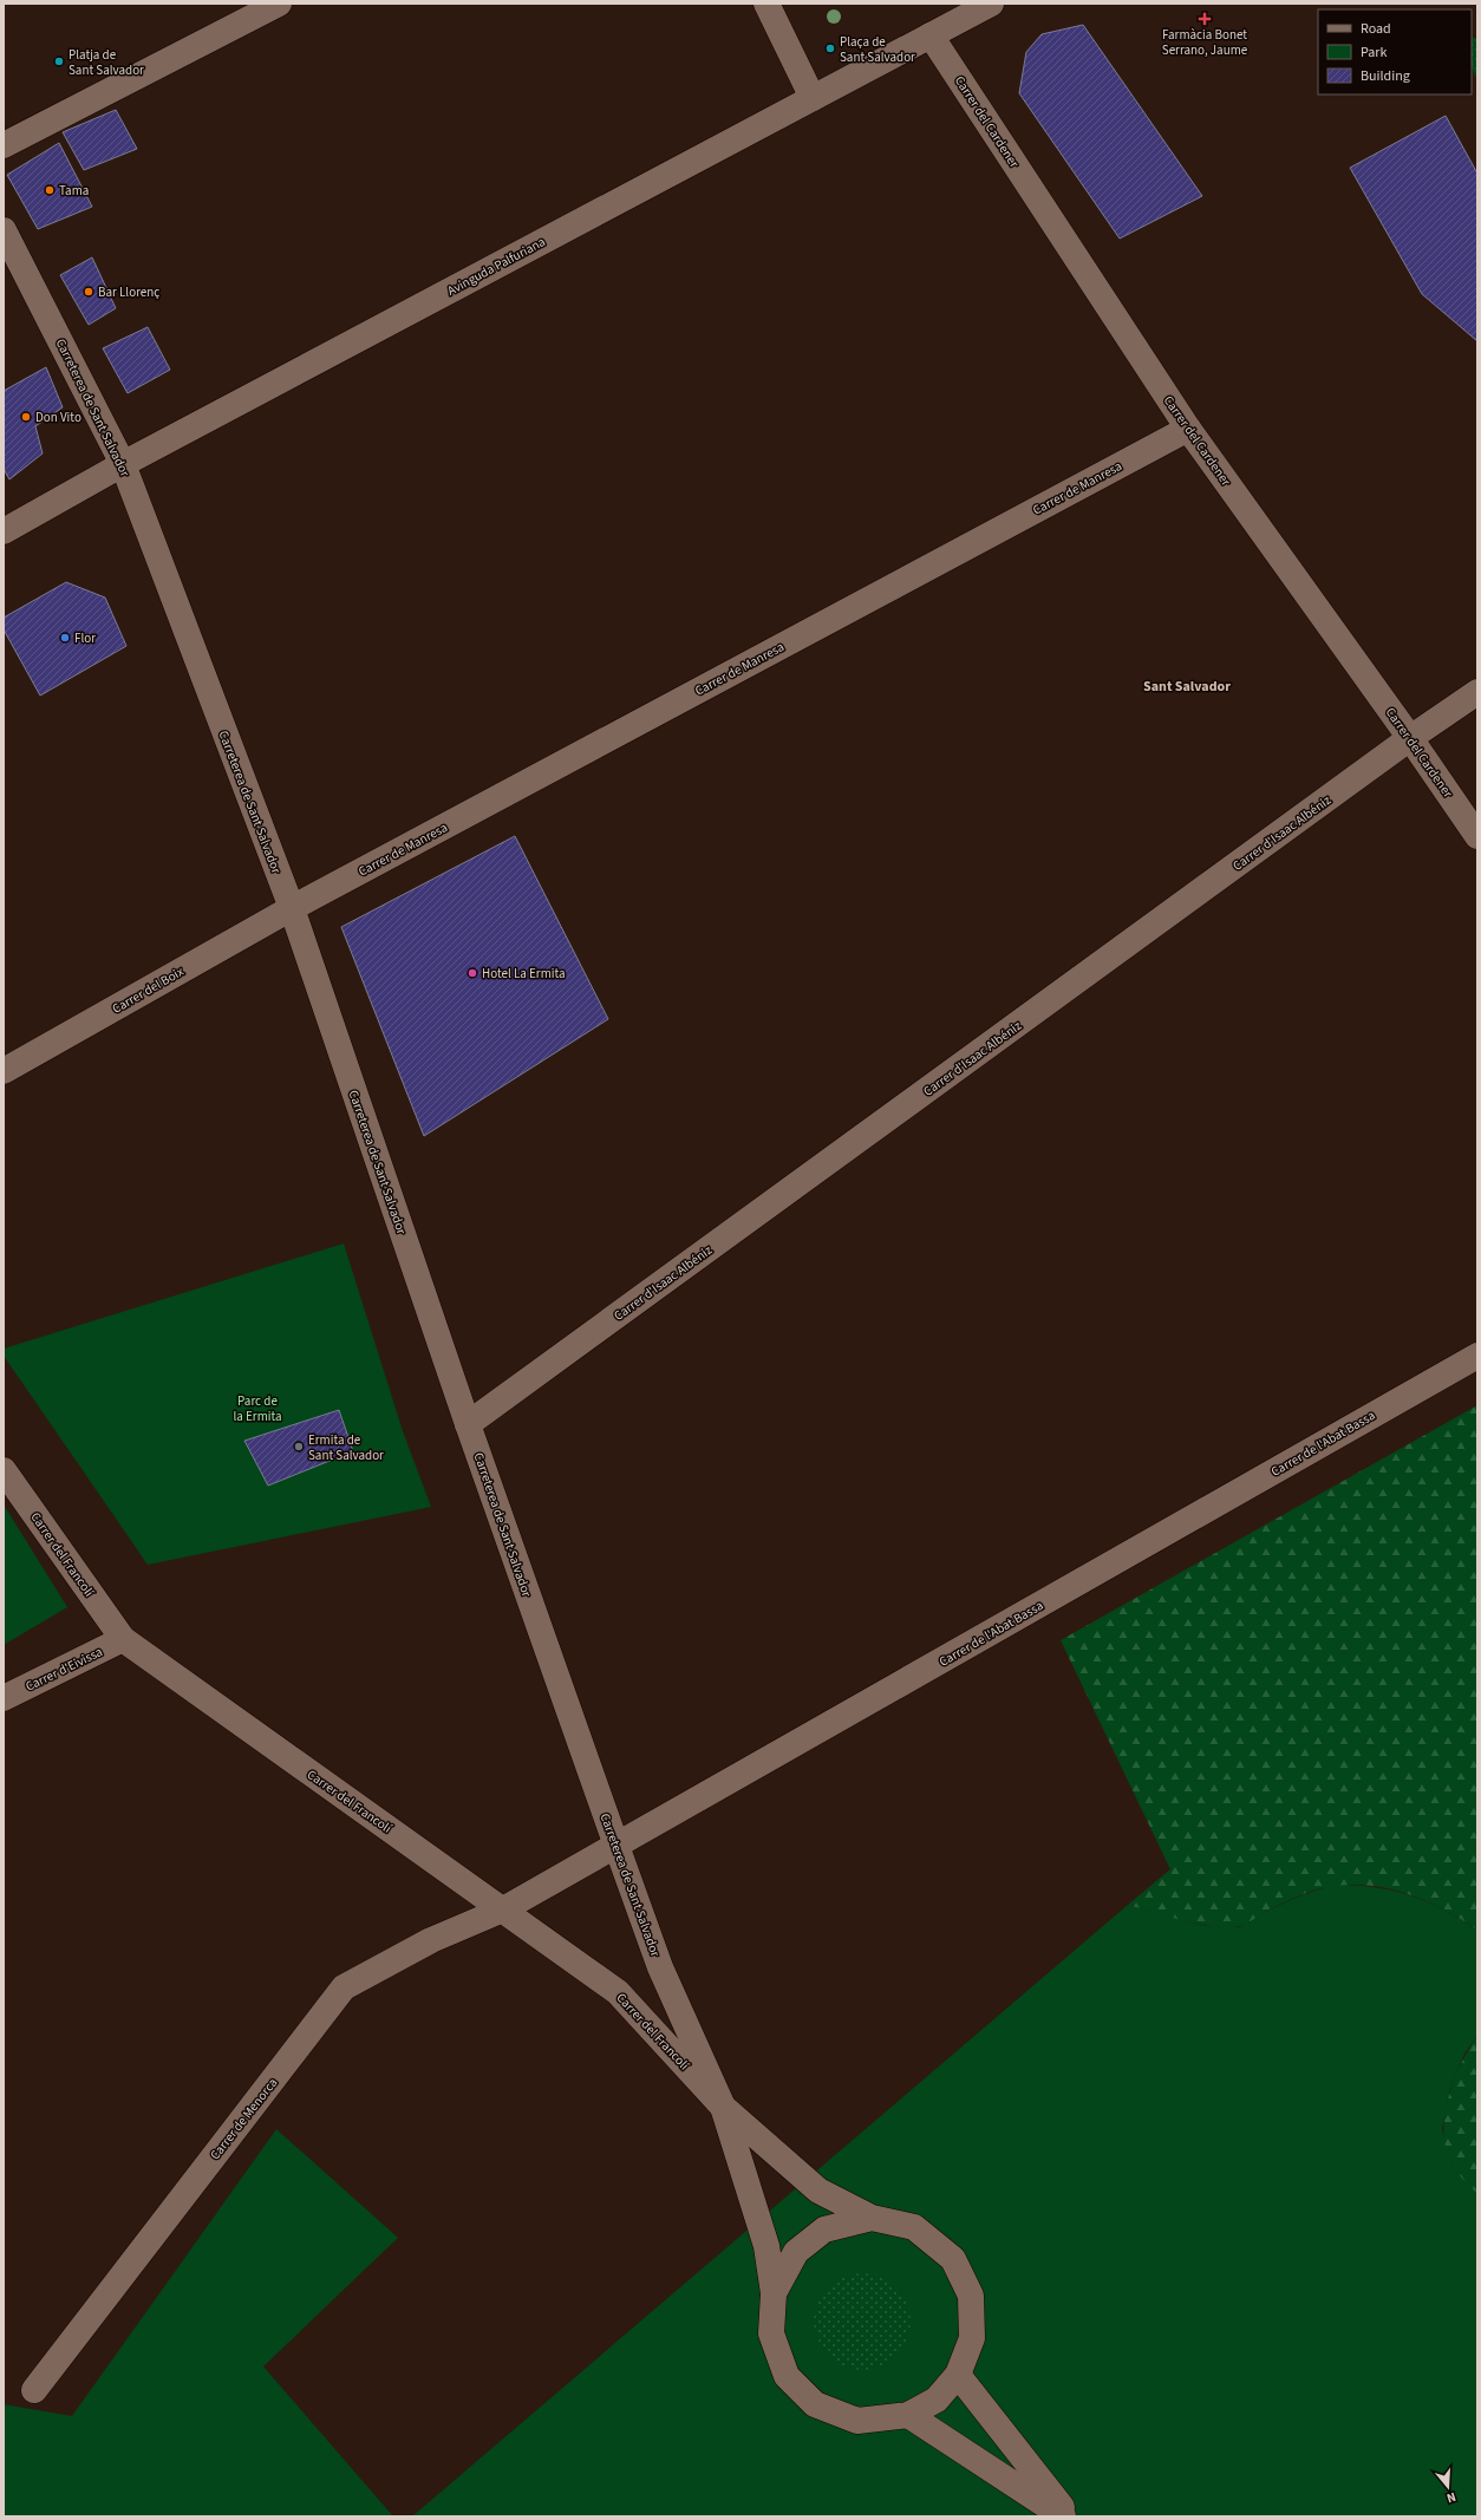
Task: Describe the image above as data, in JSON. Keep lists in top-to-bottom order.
{
  "streets": {
    "street": [
      "Carrer del Cardener",
      "Avinguda Palfuriana",
      "Carreterea de Sant Salvador",
      "Carrer de Manresa",
      "Carrer d'Isaac Albéniz",
      "Carrer del Boix",
      "Carrer de l'Abat Bassa",
      "Carrer del Francolí",
      "Carrer d'Eivissa",
      "Carrer de Menorca"
    ]
  },
  "crossings": [
    ["Carrer del Cardener", "Avinguda Palfuriana"],
    ["Carrer del Cardener", "Carrer de Manresa"],
    ["Carrer del Cardener", "Carrer d'Isaac Albéniz"],
    ["Avinguda Palfuriana", "Carreterea de Sant Salvador"],
    ["Carreterea de Sant Salvador", "Carrer de Manresa"],
    ["Carreterea de Sant Salvador", "Carrer d'Isaac Albéniz"],
    ["Carreterea de Sant Salvador", "Carrer del Boix"],
    ["Carreterea de Sant Salvador", "Carrer de l'Abat Bassa"],
    ["Carreterea de Sant Salvador", "Carrer del Francolí"],
    ["Carrer de Manresa", "Carrer del Boix"],
    ["Carrer de l'Abat Bassa", "Carrer del Francolí"],
    ["Carrer de l'Abat Bassa", "Carrer de Menorca"],
    ["Carrer del Francolí", "Carrer d'Eivissa"],
    ["Carrer del Francolí", "Carrer de Menorca"]
  ],
  "districts": ["Sant Salvador"],
  "parks": ["Parc de la Ermita"],
  "places": {
    "health": ["Farmàcia Bonet Serrano, Jaume"],
    "other": [
      "Plaça de Sant Salvador",
      "Platja de Sant Salvador",
      "Tama",
      "Bar Llorenç",
      "Don Vito",
      "Flor",
      "Hotel La Ermita",
      "Ermita de Sant Salvador"
    ]
  },
  "legend": ["Road", "Park", "Building"],
  "north": "bottom"
}
